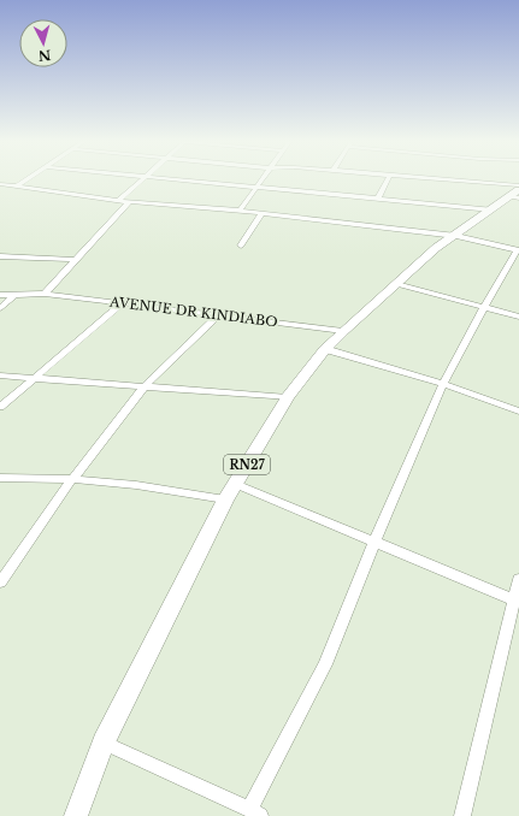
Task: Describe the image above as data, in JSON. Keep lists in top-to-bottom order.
{
  "streets": {
    "main road": ["RN27"],
    "street": ["AVENUE DR KINDIABO"]
  },
  "crossings": [
    ["AVENUE DR KINDIABO", "RN27"]
  ],
  "north": "bottom"
}
